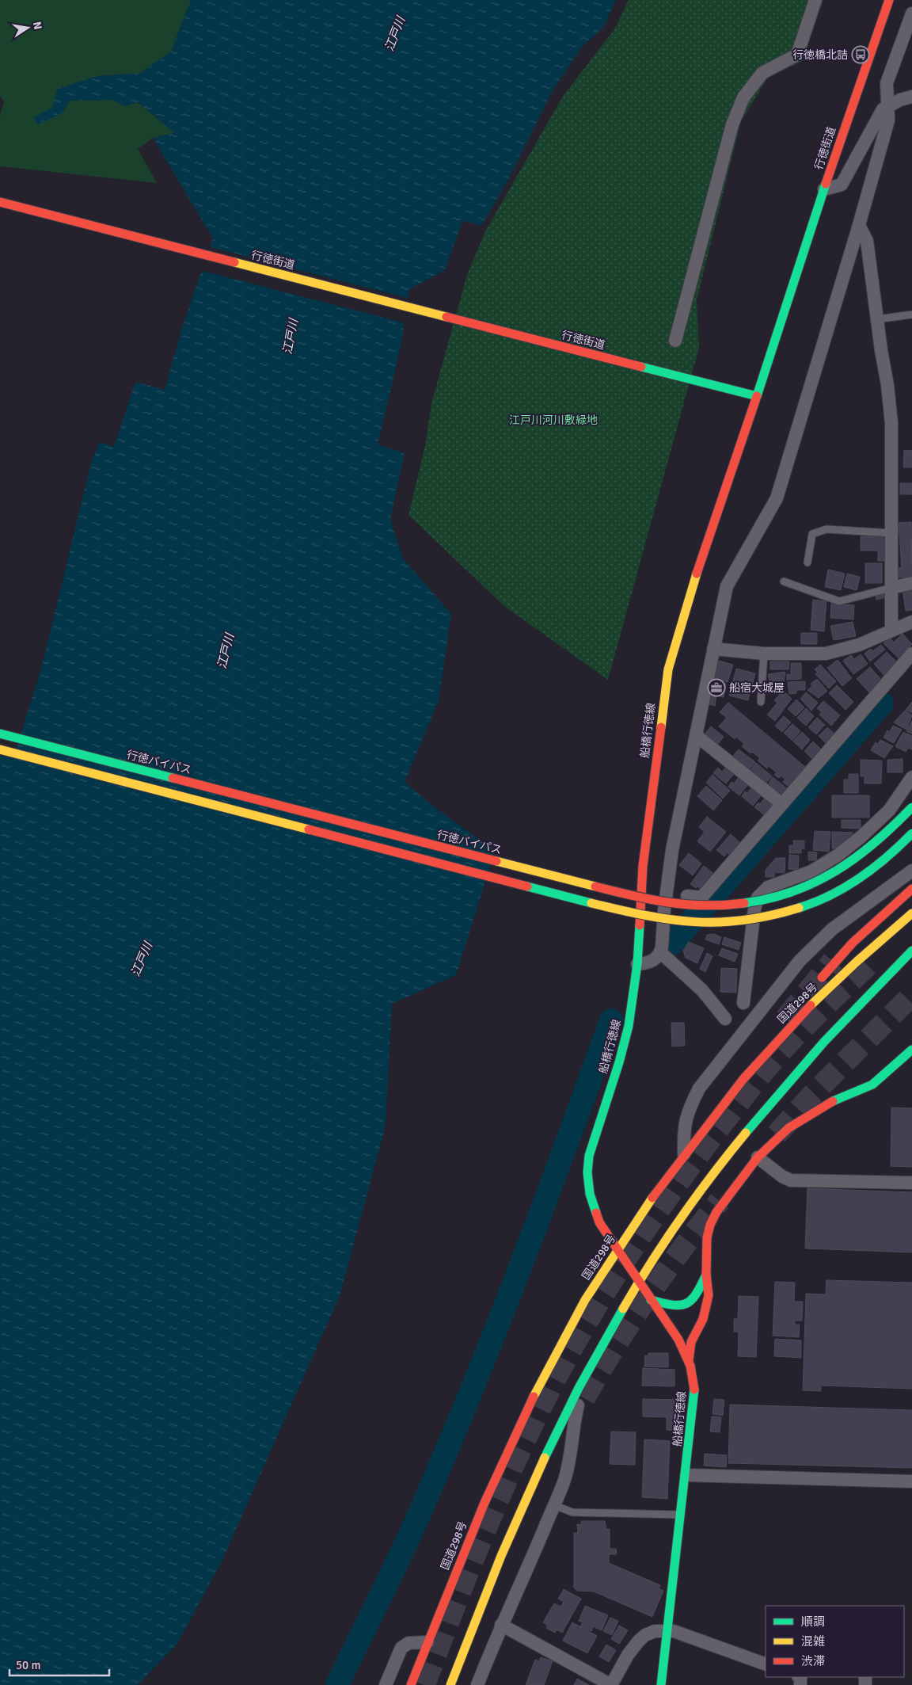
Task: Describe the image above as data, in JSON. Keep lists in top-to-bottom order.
{
  "streets": {
    "main road": [
      "行徳街道",
      "船橋行徳線",
      "行徳バイパス",
      "国道298号"
    ]
  },
  "crossings": [
    ["行徳街道", "船橋行徳線"],
    ["船橋行徳線", "国道298号"]
  ],
  "water": ["江戸川"],
  "parks": ["江戸川河川敷緑地"],
  "places": {
    "bus stop": ["行徳橋北詰"],
    "office": ["船宿大城屋"]
  },
  "legend": ["順調", "混雑", "渋滞"],
  "scale_bar": "50 m",
  "north": "right"
}
